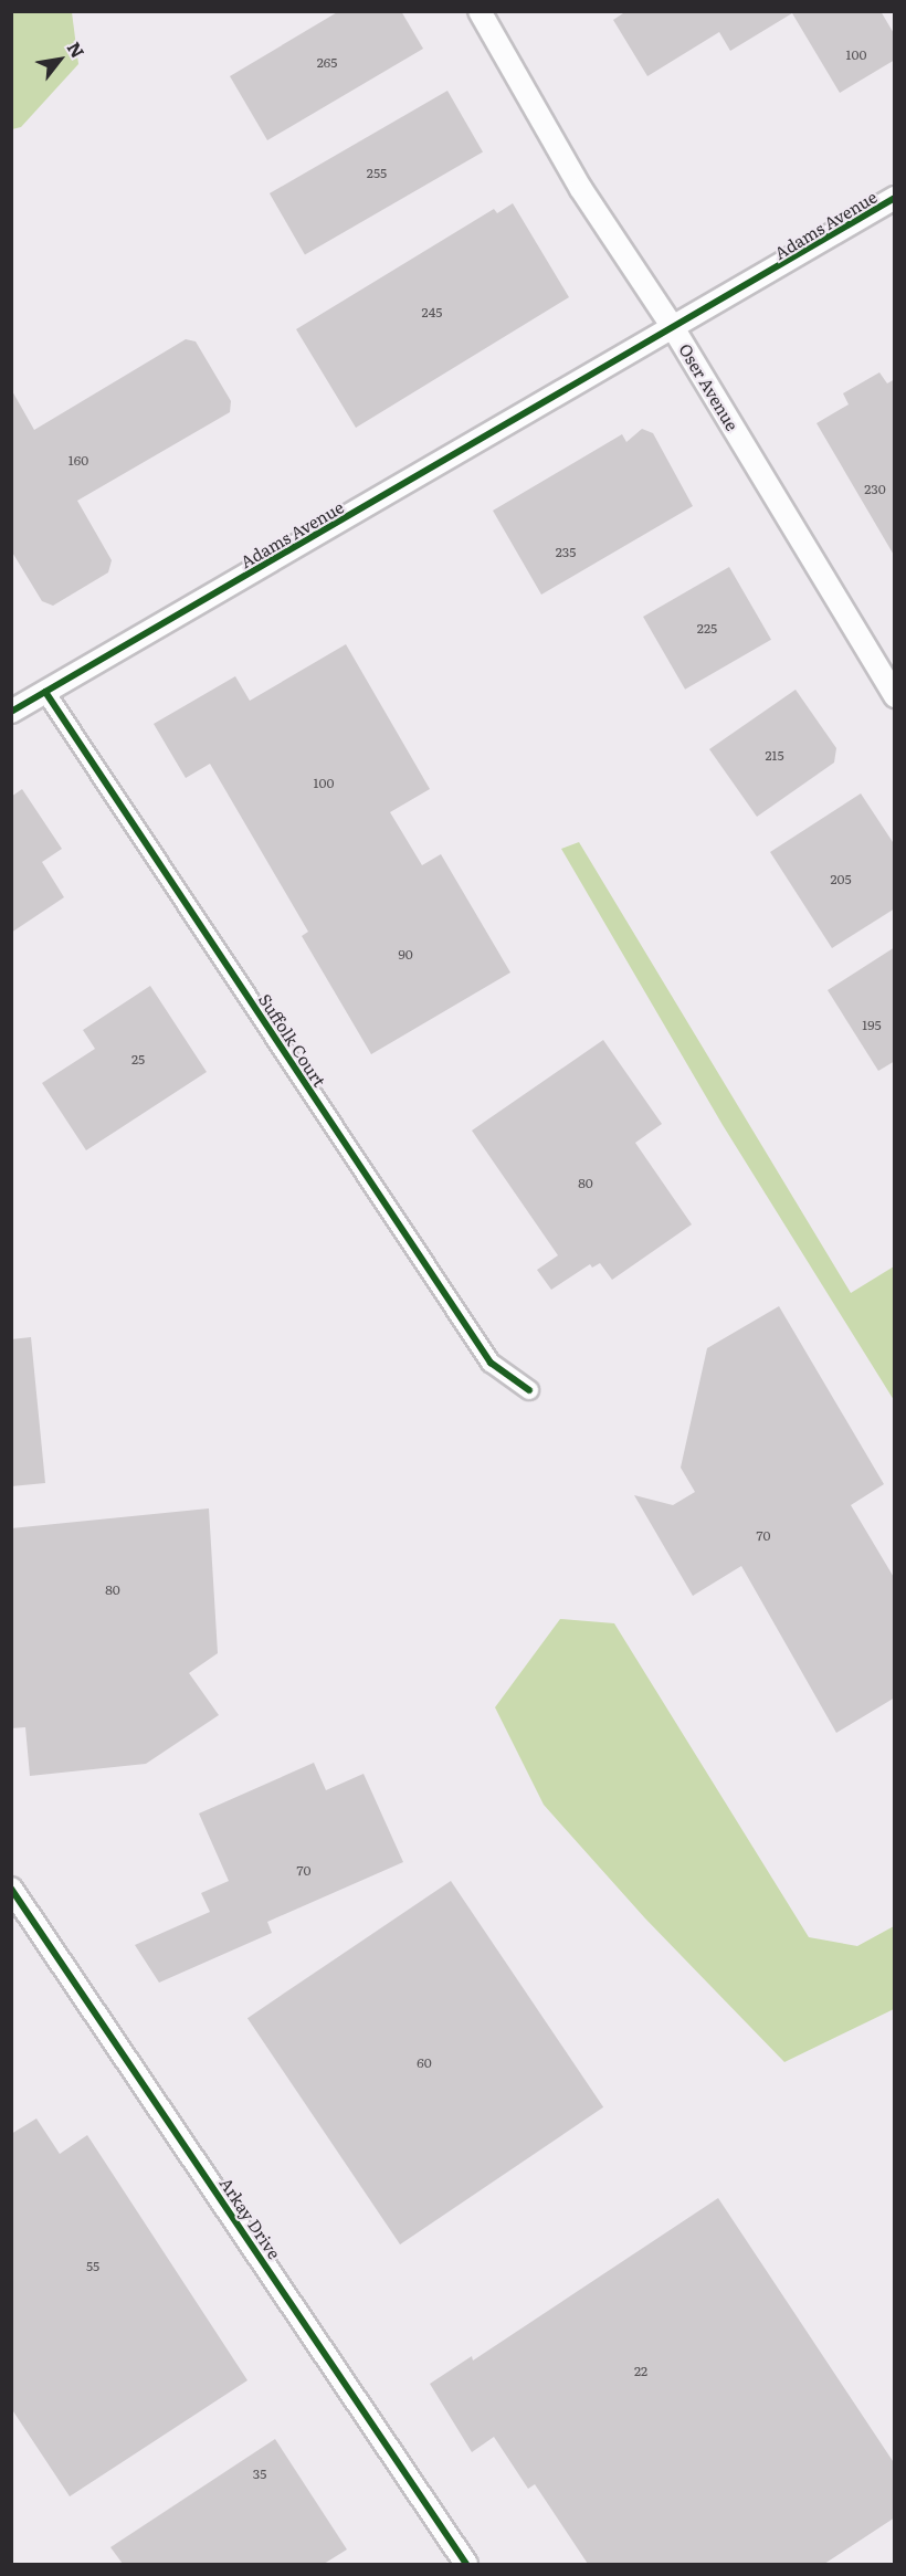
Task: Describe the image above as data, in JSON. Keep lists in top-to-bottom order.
{
  "streets": {
    "street": [
      "Adams Avenue",
      "Oser Avenue",
      "Suffolk Court",
      "Arkay Drive"
    ]
  },
  "crossings": [
    ["Adams Avenue", "Oser Avenue"],
    ["Adams Avenue", "Suffolk Court"]
  ],
  "house_numbers": [
    "100",
    "265",
    "255",
    "245",
    "160",
    "230",
    "235",
    "225",
    "215",
    "100",
    "205",
    "90",
    "195",
    "25",
    "80",
    "70",
    "80",
    "70",
    "60",
    "55",
    "22",
    "35"
  ],
  "north": "top right"
}
